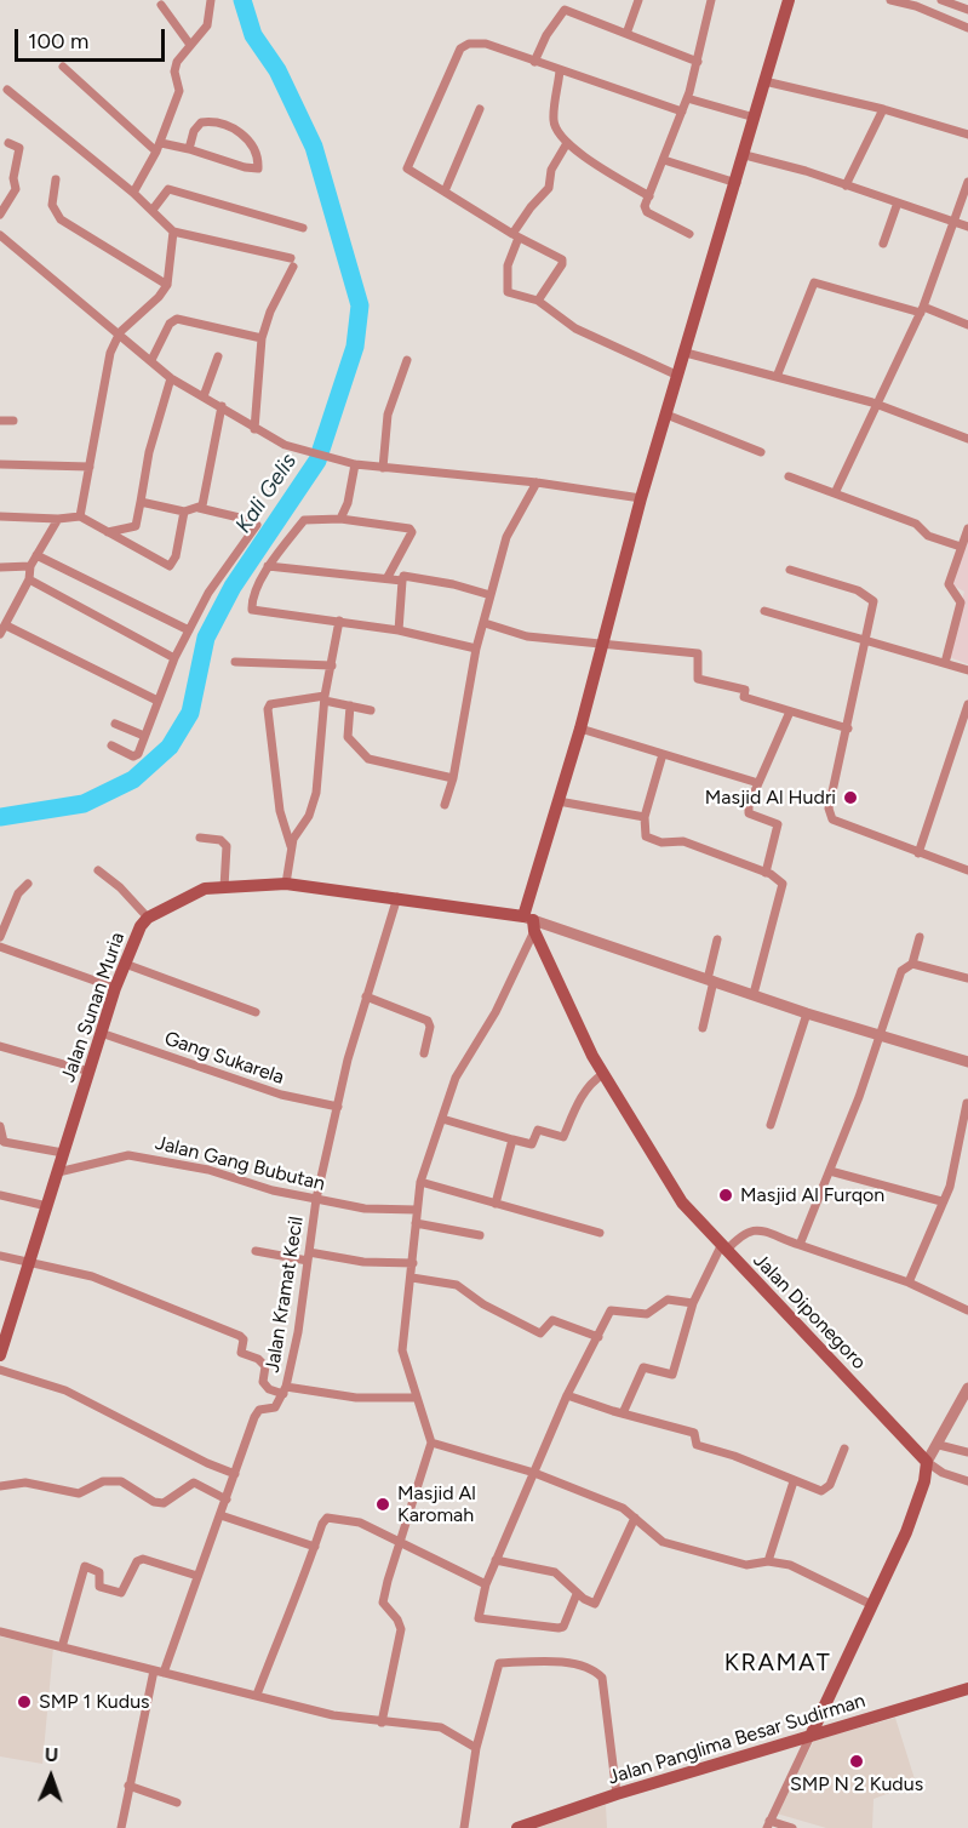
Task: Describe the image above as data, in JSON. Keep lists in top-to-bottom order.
{
  "streets": {
    "main road": ["Jalan Sunan Muria", "Jalan Diponegoro", "Jalan Panglima Besar Sudirman"],
    "street": ["Gang Sukarela", "Jalan Gang Bubutan", "Jalan Kramat Kecil"]
  },
  "crossings": [
    ["Jalan Sunan Muria", "Gang Sukarela"],
    ["Jalan Sunan Muria", "Jalan Gang Bubutan"],
    ["Jalan Sunan Muria", "Jalan Kramat Kecil"],
    ["Jalan Sunan Muria", "Jalan Diponegoro"],
    ["Gang Sukarela", "Jalan Kramat Kecil"],
    ["Jalan Gang Bubutan", "Jalan Kramat Kecil"]
  ],
  "districts": ["KRAMAT"],
  "water": ["Kali Gelis"],
  "places": [
    "Masjid Al Hudri",
    "Masjid Al Furqon",
    "Masjid Al Karomah",
    "SMP 1 Kudus",
    "SMP N 2 Kudus"
  ],
  "scale_bar": "100 m",
  "north": "top"
}
